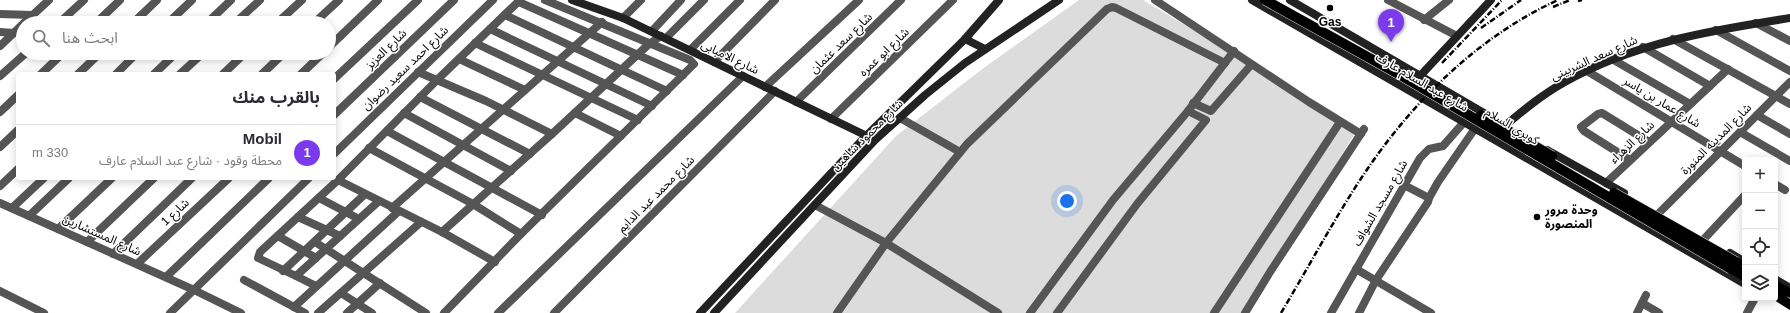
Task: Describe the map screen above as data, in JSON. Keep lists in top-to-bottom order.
{
  "streets": {
    "main road": [
      "شارع الامبابى",
      "شارع سعد الشربينى",
      "شارع عبد السلام عارف",
      "كوبري السلام",
      "شارع محمود شاهين"
    ],
    "street": [
      "شارع سعد عثمان",
      "شارع العزيز",
      "شارع ابو عمره",
      "شارع احمد سعيد رضوان",
      "شارع عمار بن ياسر",
      "شارع المدينه المنورة",
      "شارع الزهراء",
      "شارع محمد عبد الدايم",
      "شارع مسجد الشواف",
      "شارع 1",
      "شارع المستشارين"
    ]
  },
  "crossings": [
    ["شارع سعد عثمان", "شارع الامبابى"],
    ["شارع ابو عمره", "شارع الامبابى"],
    ["شارع الامبابى", "شارع محمود شاهين"],
    ["شارع الامبابى", "شارع محمد عبد الدايم"],
    ["شارع سعد الشربينى", "شارع عبد السلام عارف"],
    ["شارع سعد الشربينى", "شارع عمار بن ياسر"],
    ["شارع عبد السلام عارف", "كوبري السلام"],
    ["شارع عبد السلام عارف", "شارع المدينه المنورة"],
    ["شارع عبد السلام عارف", "شارع الزهراء"],
    ["شارع عبد السلام عارف", "شارع مسجد الشواف"],
    ["شارع عمار بن ياسر", "شارع المدينه المنورة"],
    ["شارع عمار بن ياسر", "شارع الزهراء"],
    ["شارع 1", "شارع المستشارين"]
  ],
  "places": ["Gas", "وحدة مرور المنصورة"],
  "page": {
    "pins": "1",
    "search": "ابحث هنا",
    "heading": "بالقرب منك",
    "list": [
      {
        "mark": "1",
        "name": "Mobil",
        "note": "محطة وقود · شارع عبد السلام عارف",
        "value": "330 m"
      }
    ],
    "map_buttons": ["+", "−"]
  }
}
